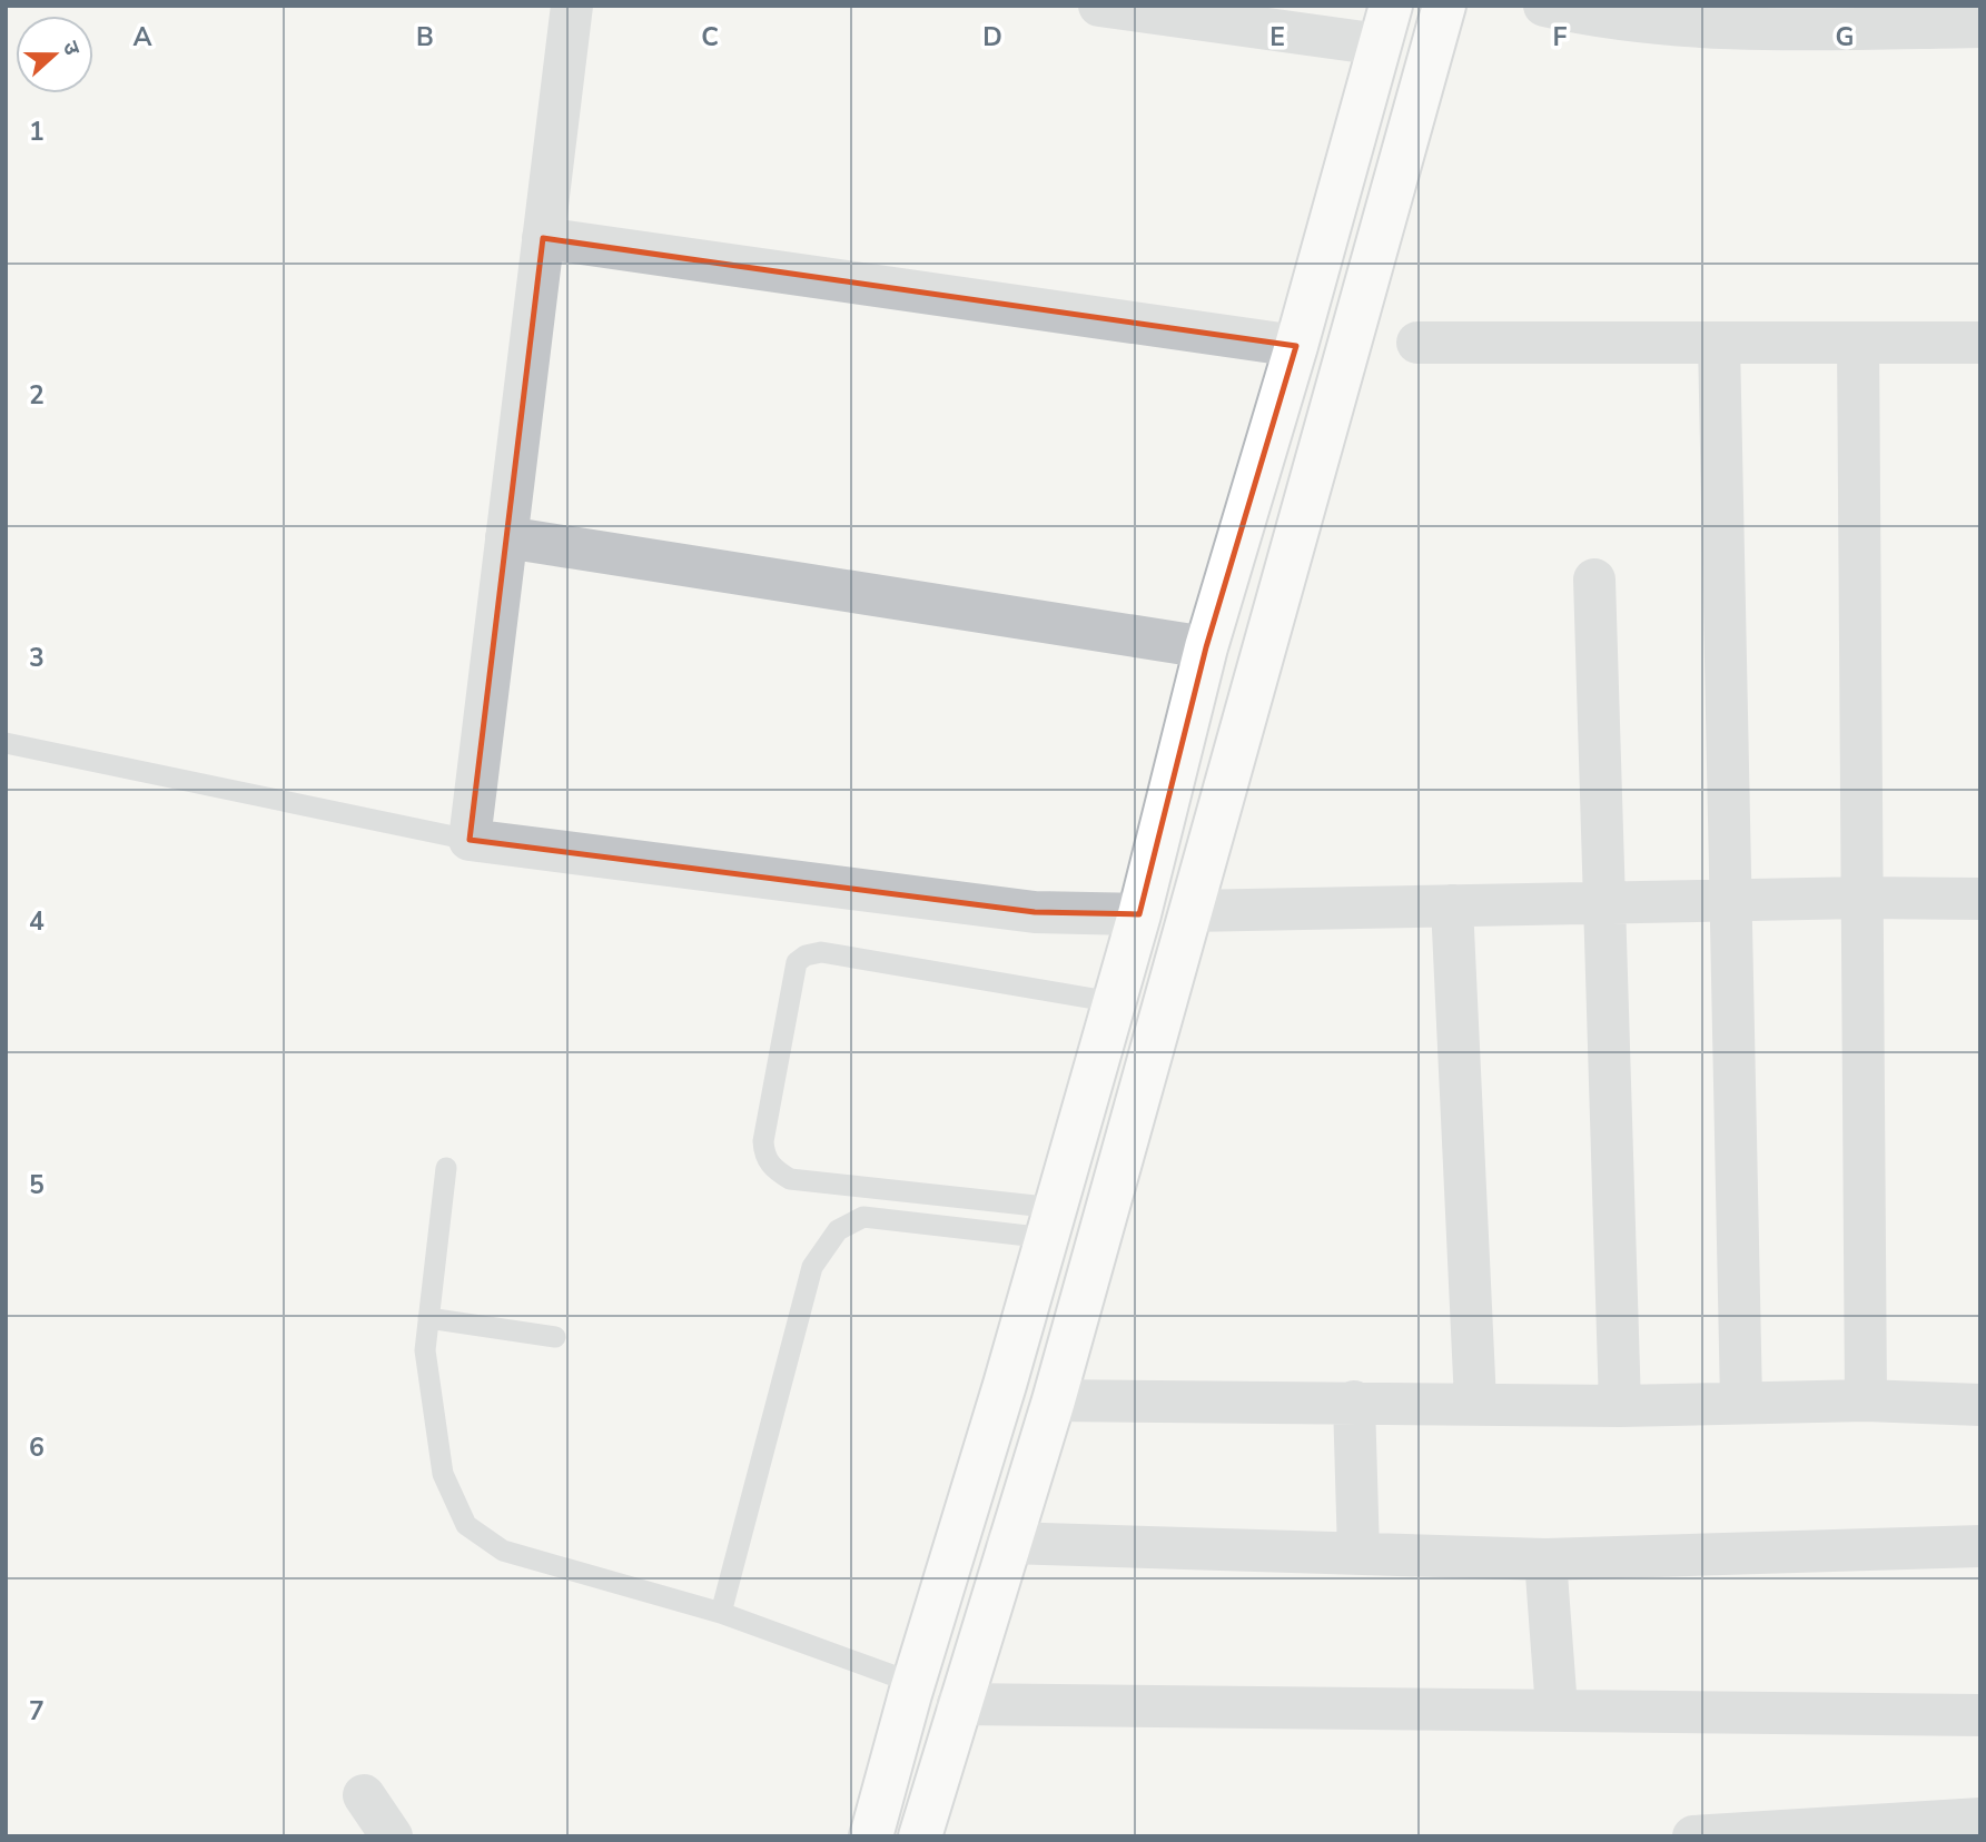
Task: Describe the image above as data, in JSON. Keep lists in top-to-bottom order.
{
  "north": "right",
  "grid": {
    "columns": [
      "A",
      "B",
      "C",
      "D",
      "E",
      "F",
      "G"
    ],
    "rows": [
      "1",
      "2",
      "3",
      "4",
      "5",
      "6",
      "7"
    ]
  }
}
